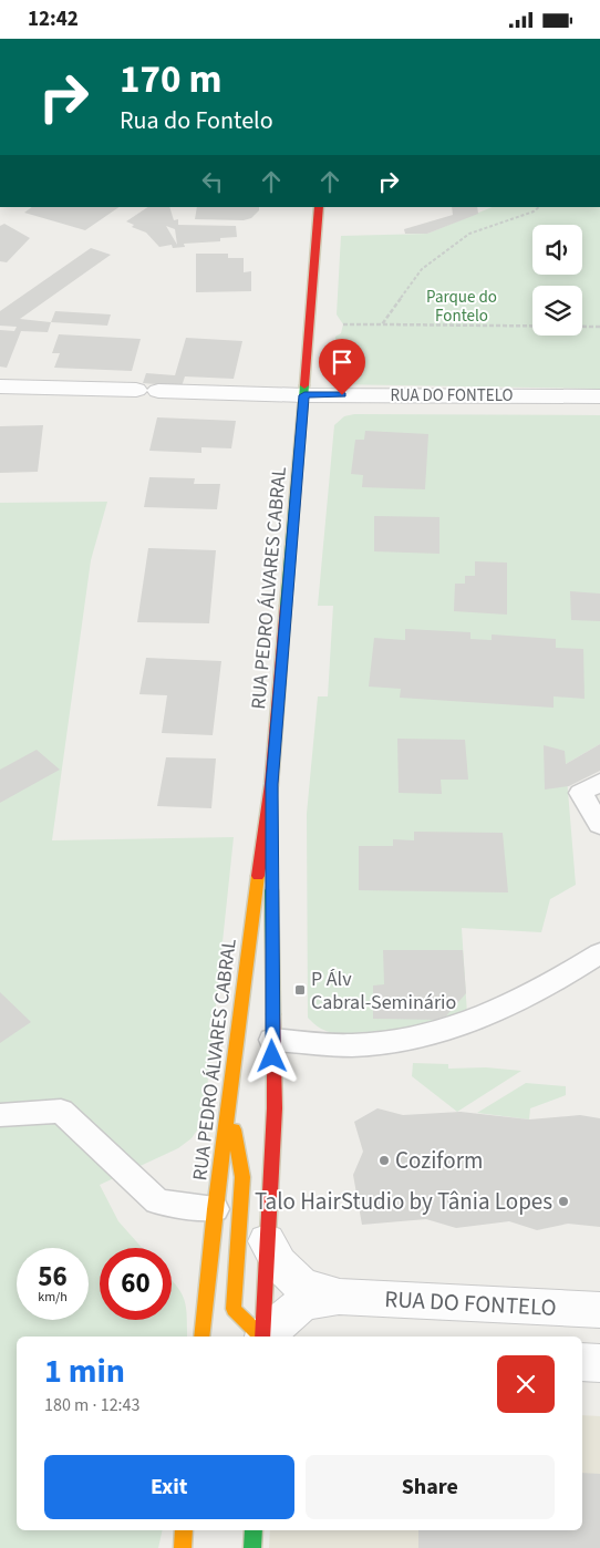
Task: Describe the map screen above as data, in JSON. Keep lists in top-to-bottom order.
{
  "streets": {
    "main road": ["RUA PEDRO ÁLVARES CABRAL"],
    "street": ["RUA DO FONTELO"]
  },
  "crossings": [
    ["RUA DO FONTELO", "RUA PEDRO ÁLVARES CABRAL"]
  ],
  "parks": ["Parque do Fontelo"],
  "places": {
    "transit": ["P Álv Cabral-Seminário"],
    "other": ["Coziform", "Talo HairStudio by Tânia Lopes"]
  },
  "page": {
    "status": "12:42",
    "turn": ["170 m", "Rua do Fontelo"],
    "speed": "56 km/h",
    "limit": "60",
    "heading": ["1 min", "180 m · 12:43"],
    "buttons": ["Exit", "Share"]
  }
}
